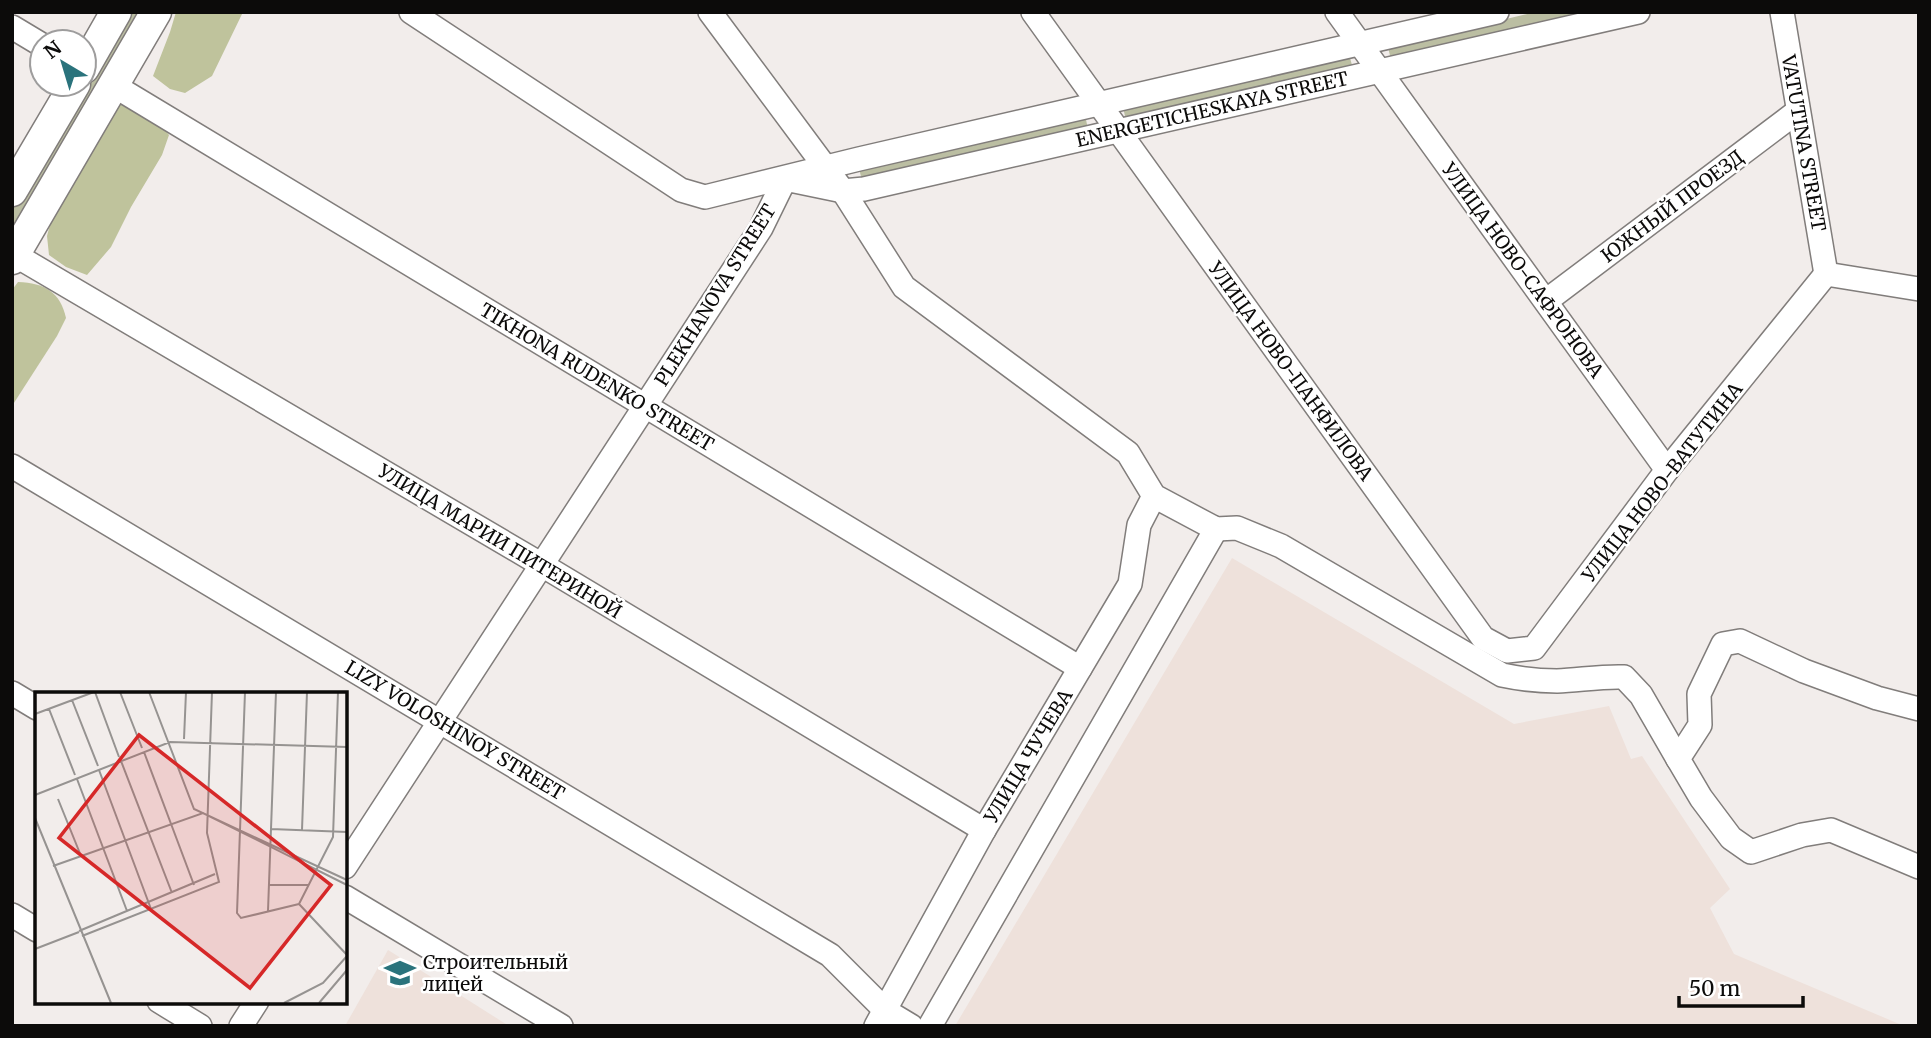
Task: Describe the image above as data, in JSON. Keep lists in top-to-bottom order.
{
  "streets": {
    "street": [
      "ENERGETICHESKAYA STREET",
      "VATUTINA STREET",
      "ЮЖНЫЙ ПРОЕЗД",
      "УЛИЦА НОВО-САФРОНОВА",
      "PLEKHANOVA STREET",
      "УЛИЦА НОВО-ПАНФИЛОВА",
      "TIKHONA RUDENKO STREET",
      "УЛИЦА НОВО-ВАТУТИНА",
      "УЛИЦА МАРИИ ПИТЕРИНОЙ",
      "LIZY VOLOSHINOY STREET",
      "УЛИЦА ЧУЧЕВА"
    ]
  },
  "crossings": [
    ["ENERGETICHESKAYA STREET", "УЛИЦА НОВО-САФРОНОВА"],
    ["ENERGETICHESKAYA STREET", "PLEKHANOVA STREET"],
    ["ENERGETICHESKAYA STREET", "УЛИЦА НОВО-ПАНФИЛОВА"],
    ["VATUTINA STREET", "ЮЖНЫЙ ПРОЕЗД"],
    ["VATUTINA STREET", "УЛИЦА НОВО-ВАТУТИНА"],
    ["ЮЖНЫЙ ПРОЕЗД", "УЛИЦА НОВО-САФРОНОВА"],
    ["УЛИЦА НОВО-САФРОНОВА", "УЛИЦА НОВО-ВАТУТИНА"],
    ["PLEKHANOVA STREET", "TIKHONA RUDENKO STREET"],
    ["PLEKHANOVA STREET", "УЛИЦА МАРИИ ПИТЕРИНОЙ"],
    ["PLEKHANOVA STREET", "LIZY VOLOSHINOY STREET"],
    ["УЛИЦА НОВО-ПАНФИЛОВА", "УЛИЦА НОВО-ВАТУТИНА"],
    ["TIKHONA RUDENKO STREET", "УЛИЦА ЧУЧЕВА"],
    ["УЛИЦА МАРИИ ПИТЕРИНОЙ", "УЛИЦА ЧУЧЕВА"],
    ["LIZY VOLOSHINOY STREET", "УЛИЦА ЧУЧЕВА"]
  ],
  "places": {
    "school or university": ["Строительный лицей"]
  },
  "scale_bar": "50 m",
  "north": "top left"
}
